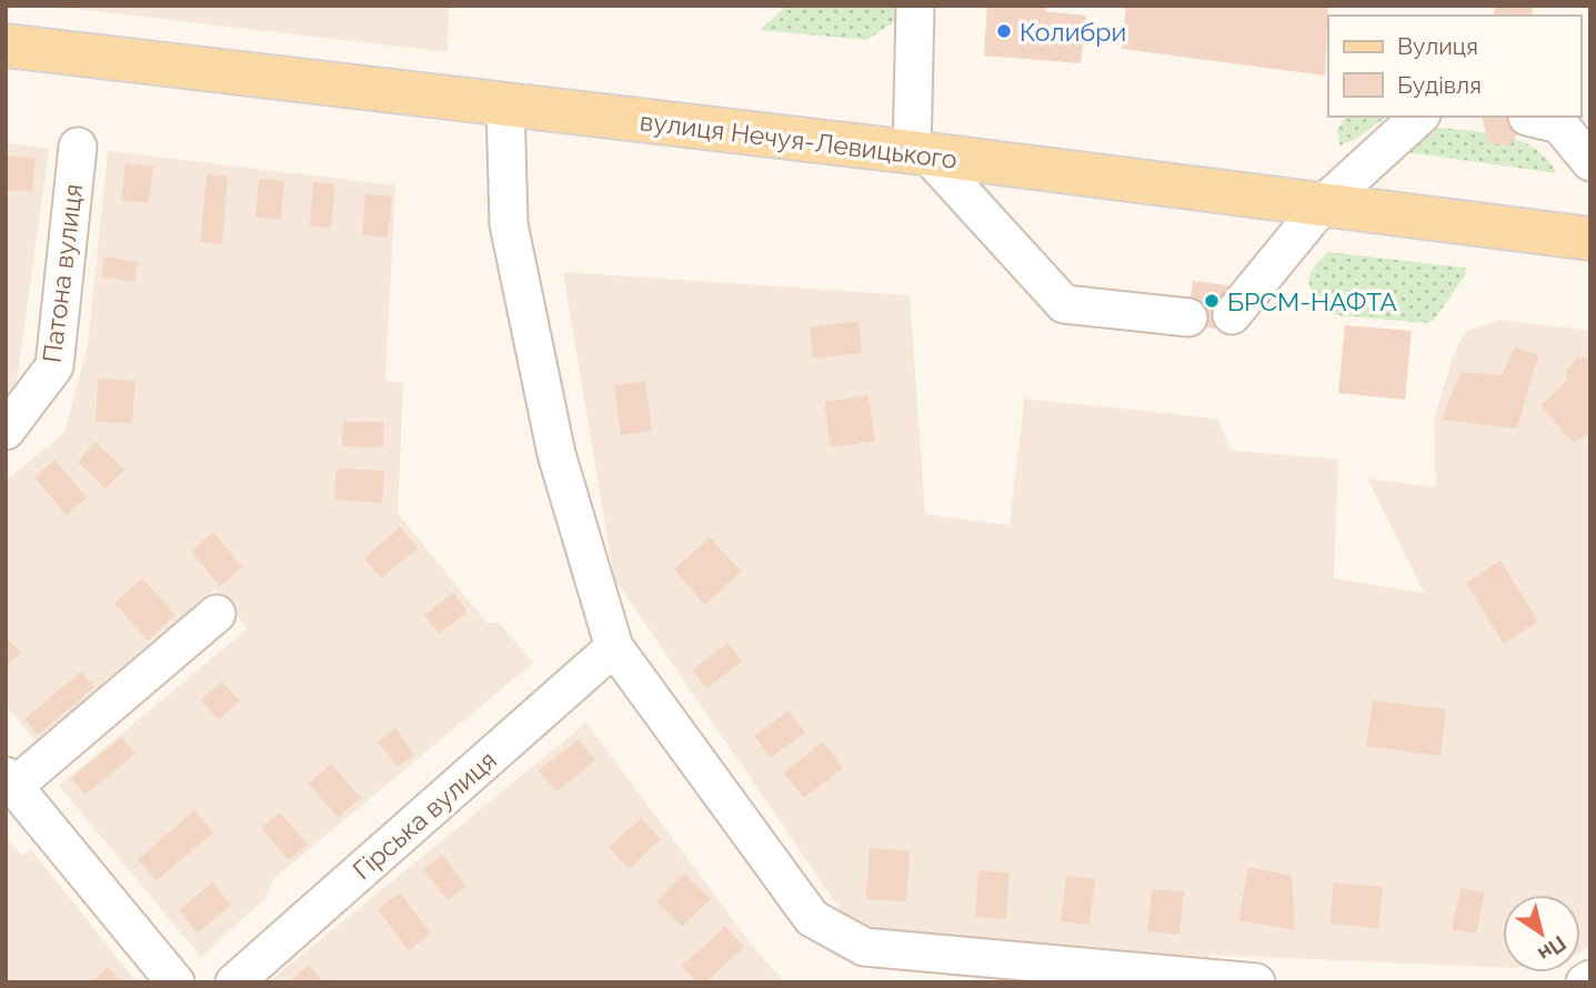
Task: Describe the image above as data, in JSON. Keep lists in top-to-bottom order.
{
  "streets": {
    "main road": ["вулиця Нечуя-Левицького"],
    "street": ["Патона вулиця", "Гірська вулиця"]
  },
  "places": ["Колибри", "БРСМ-НАФТА"],
  "legend": ["Вулиця", "Будівля"],
  "north": "bottom right"
}
